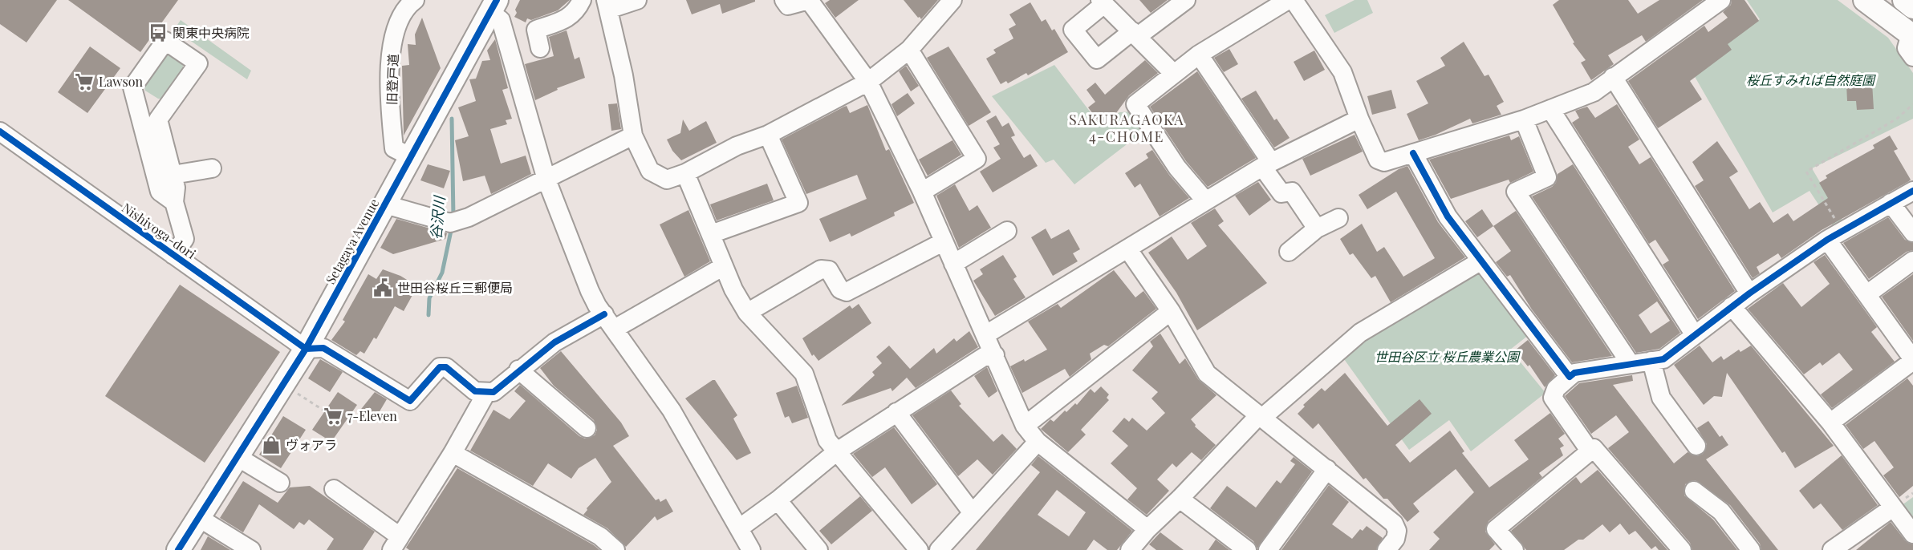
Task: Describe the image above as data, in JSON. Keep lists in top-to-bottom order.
{
  "streets": {
    "main road": ["Setagaya Avenue"],
    "street": ["旧登戸道", "Nishiyoga-dori"]
  },
  "crossings": [
    ["旧登戸道", "Setagaya Avenue"],
    ["Nishiyoga-dori", "Setagaya Avenue"]
  ],
  "districts": ["SAKURAGAOKA 4-CHOME"],
  "water": ["谷沢川"],
  "parks": ["桜丘すみれば自然庭園", "世田谷区立 桜丘農業公園"],
  "places": {
    "bus stop": ["関東中央病院"],
    "supermarket": ["Lawson", "7-Eleven"],
    "public building": ["世田谷桜丘三郵便局"],
    "shop": ["ヴォアラ"]
  }
}
